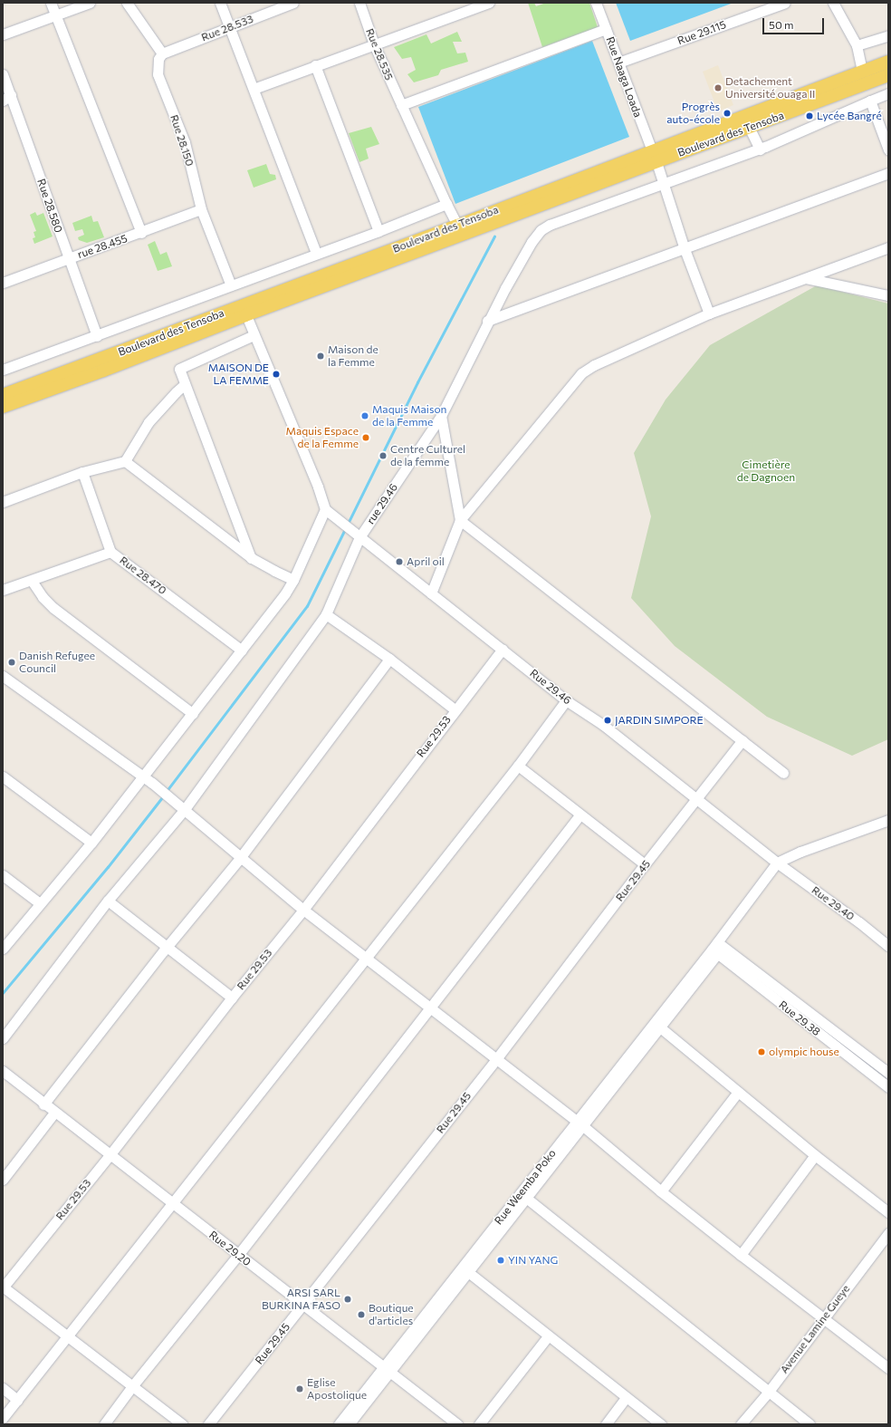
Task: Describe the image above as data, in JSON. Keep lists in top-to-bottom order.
{
  "streets": {
    "main road": ["Boulevard des Tensoba"],
    "street": [
      "Rue 28.533",
      "Rue 29.115",
      "Rue 28.535",
      "Rue Naaga Loada",
      "Rue 28.150",
      "Rue 28.580",
      "rue 28.455",
      "rue 29.46",
      "Rue 28.470",
      "Rue 29.46",
      "Rue 29.53",
      "Rue 29.45",
      "Rue 29.40",
      "Rue 29.38",
      "Rue Weemba Poko",
      "Rue 29.20",
      "Avenue Lamine Gueye"
    ]
  },
  "crossings": [
    ["Rue 28.533", "Rue 28.150"],
    ["Rue 29.115", "Rue Naaga Loada"],
    ["Rue 28.535", "Boulevard des Tensoba"],
    ["Rue Naaga Loada", "Boulevard des Tensoba"],
    ["Rue 28.150", "rue 28.455"],
    ["Rue 28.580", "rue 28.455"],
    ["rue 29.46", "Rue 29.46"],
    ["Rue 29.46", "Rue 29.53"],
    ["Rue 29.46", "Rue 29.45"],
    ["Rue 29.46", "Rue 29.40"],
    ["Rue 29.46", "Rue Weemba Poko"],
    ["Rue 29.53", "Rue 29.20"],
    ["Rue 29.45", "Rue 29.20"],
    ["Rue 29.40", "Rue Weemba Poko"],
    ["Rue 29.38", "Rue Weemba Poko"],
    ["Rue Weemba Poko", "Rue 29.20"]
  ],
  "parks": ["Cimetière de Dagnoen"],
  "places": [
    "Detachement Université ouaga II",
    "Progrès auto-école",
    "Lycée Bangré",
    "Maison de la Femme",
    "MAISON DE LA FEMME",
    "Maquis Maison de la Femme",
    "Maquis Espace de la Femme",
    "Centre Culturel de la femme",
    "April oil",
    "Danish Refugee Council",
    "JARDIN SIMPORE",
    "olympic house",
    "YIN YANG",
    "ARSI SARL BURKINA FASO",
    "Boutique d'articles",
    "Eglise Apostolique"
  ],
  "scale_bar": "50 m"
}
